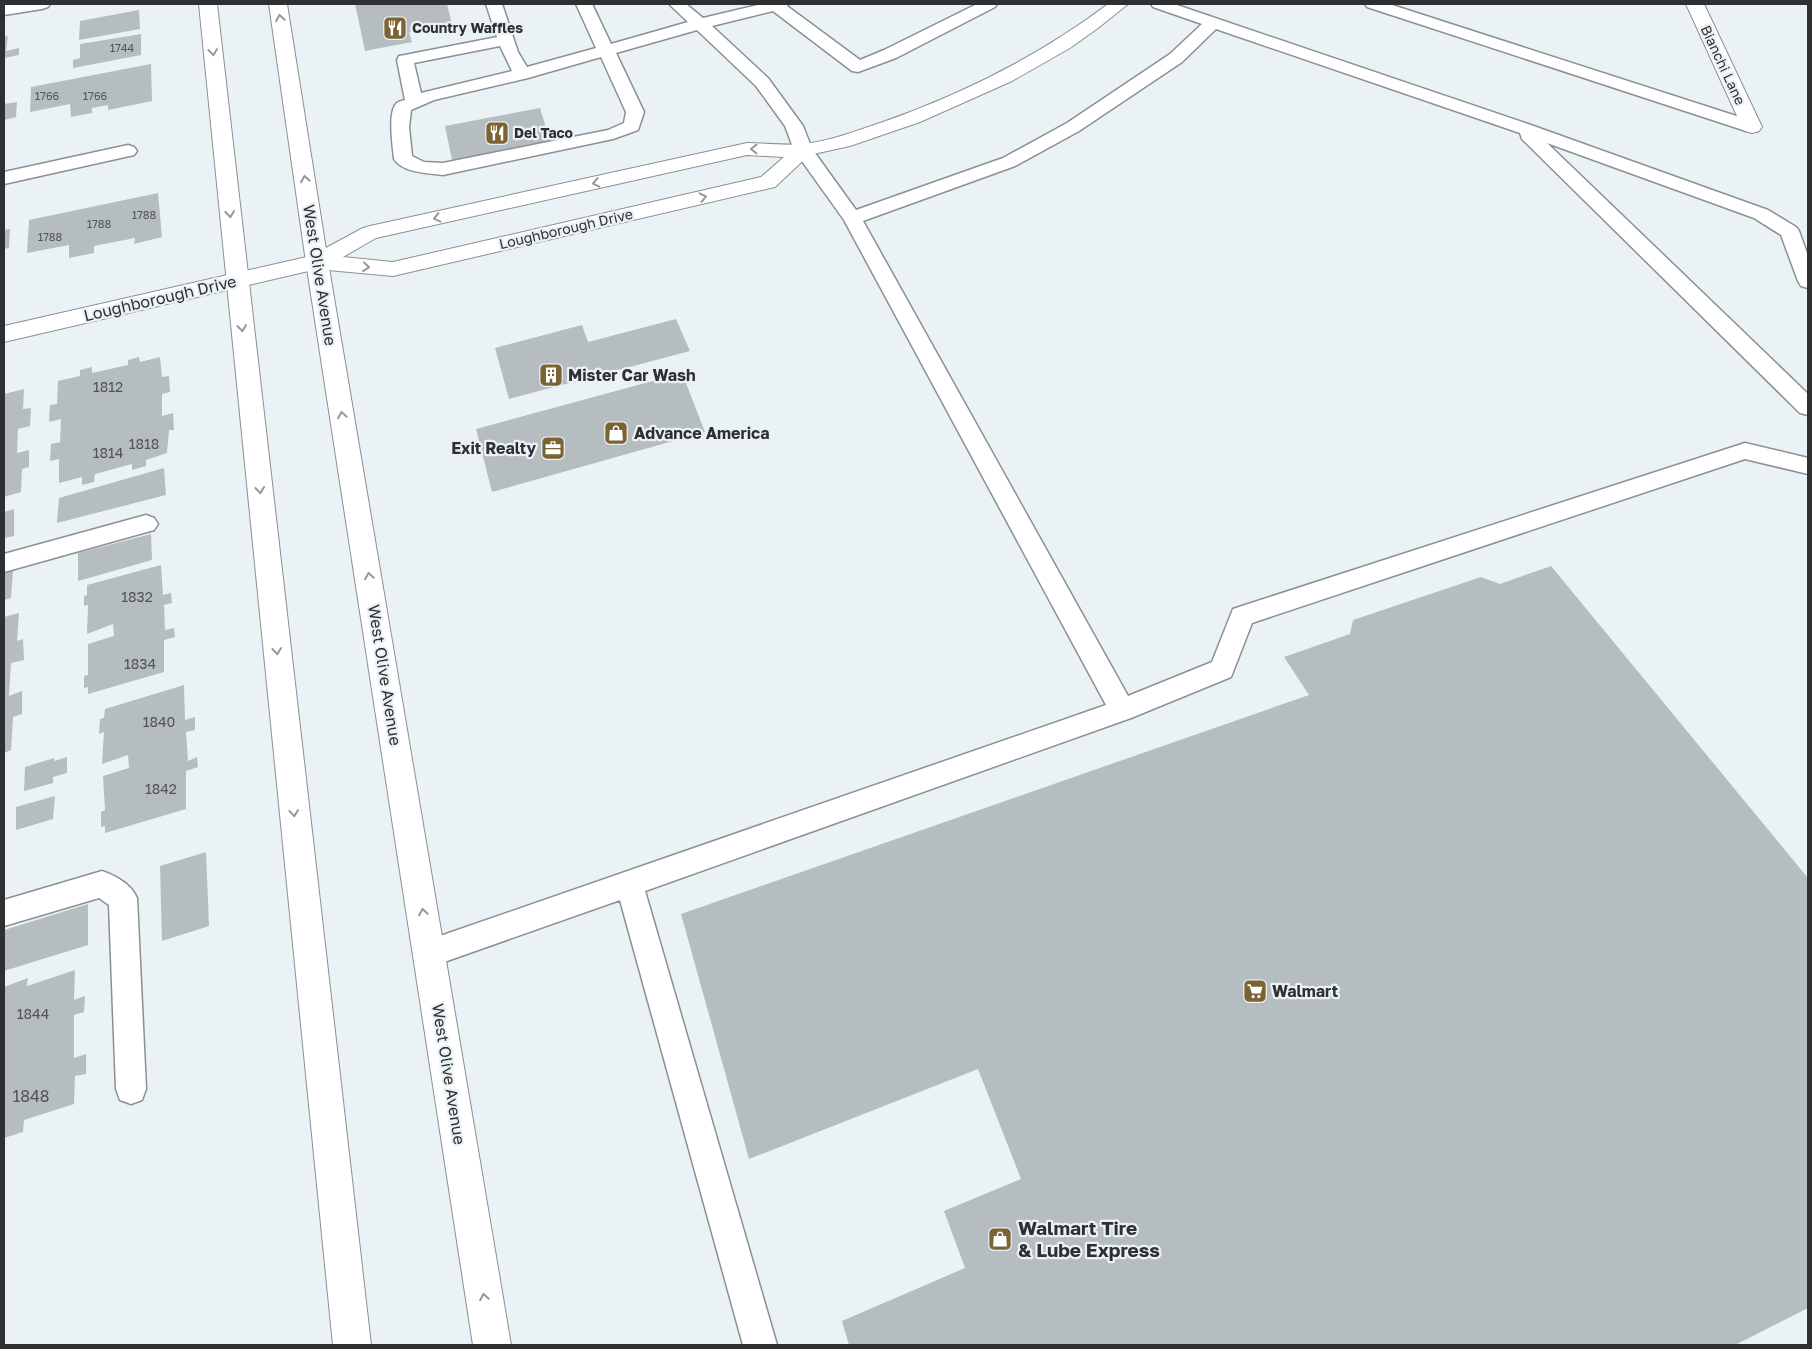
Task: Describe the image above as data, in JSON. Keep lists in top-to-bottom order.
{
  "streets": {
    "main road": ["Bianchi Lane", "Loughborough Drive", "West Olive Avenue"]
  },
  "crossings": [
    ["Loughborough Drive", "West Olive Avenue"]
  ],
  "places": {
    "restaurant": ["Country Waffles", "Del Taco"],
    "building": ["Mister Car Wash"],
    "shop": ["Advance America", "Walmart Tire & Lube Express"],
    "office": ["Exit Realty"],
    "supermarket": ["Walmart"]
  },
  "house_numbers": [
    "1744",
    "1766",
    "1766",
    "1788",
    "1788",
    "1788",
    "1812",
    "1818",
    "1814",
    "1832",
    "1834",
    "1840",
    "1842",
    "1844",
    "1848"
  ]
}
